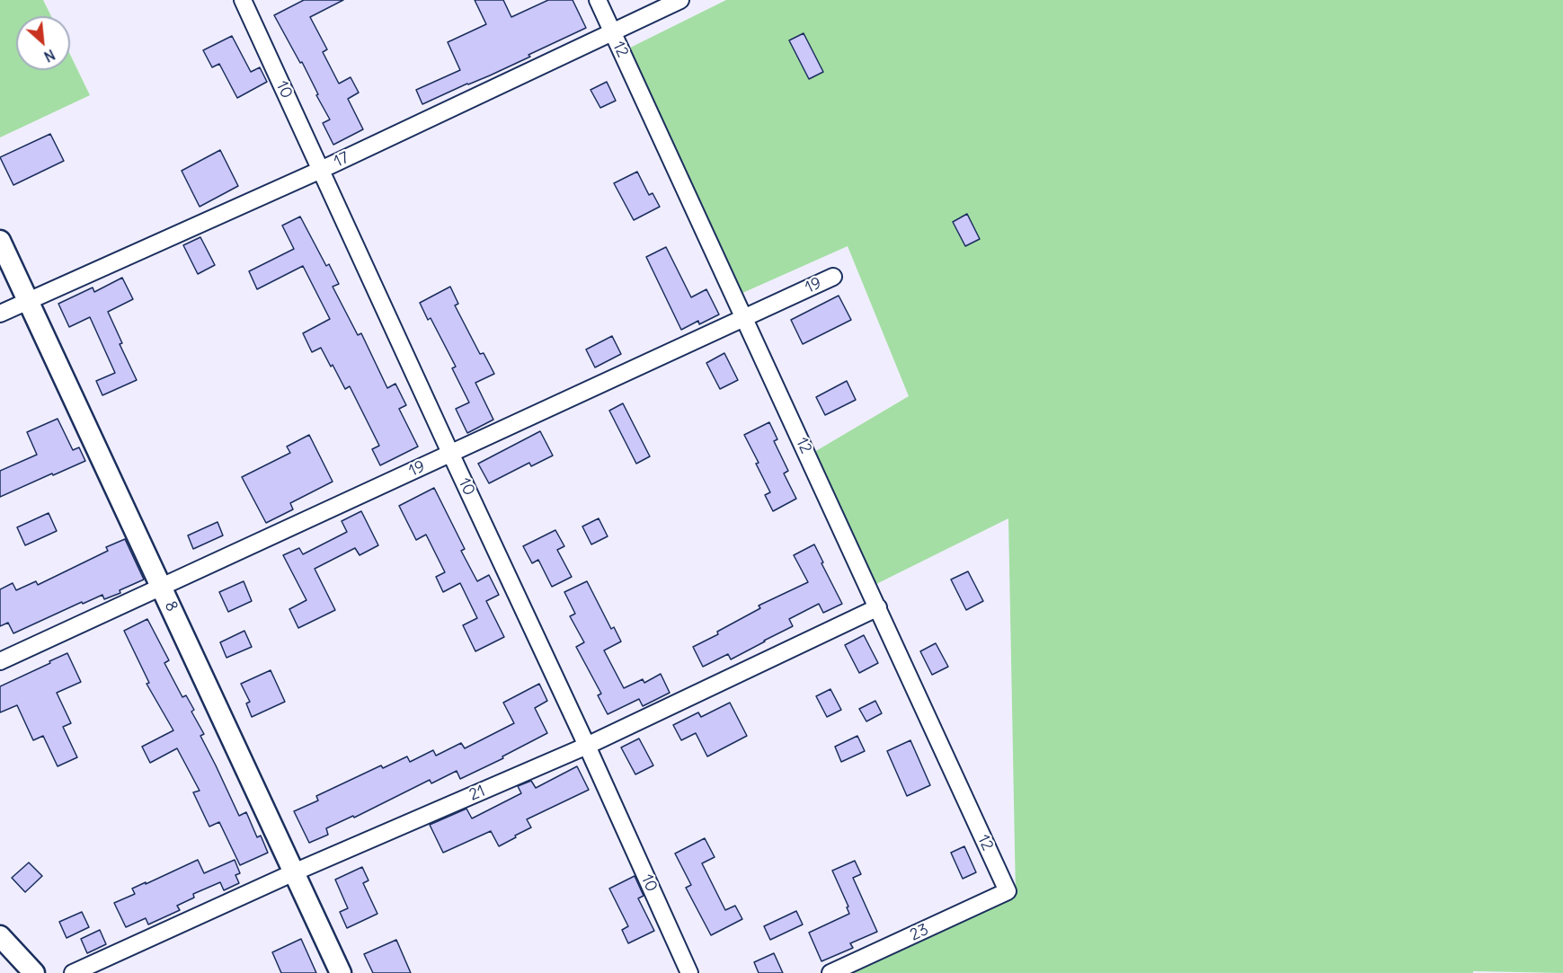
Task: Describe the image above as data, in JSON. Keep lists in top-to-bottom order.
{
  "streets": {
    "street": [
      "12",
      "10",
      "17",
      "19",
      "8",
      "21",
      "23"
    ]
  },
  "crossings": [
    ["12", "17"],
    ["12", "19"],
    ["12", "21"],
    ["12", "23"],
    ["10", "17"],
    ["10", "19"],
    ["10", "21"],
    ["17", "8"],
    ["19", "8"],
    ["8", "21"]
  ],
  "north": "bottom right"
}
